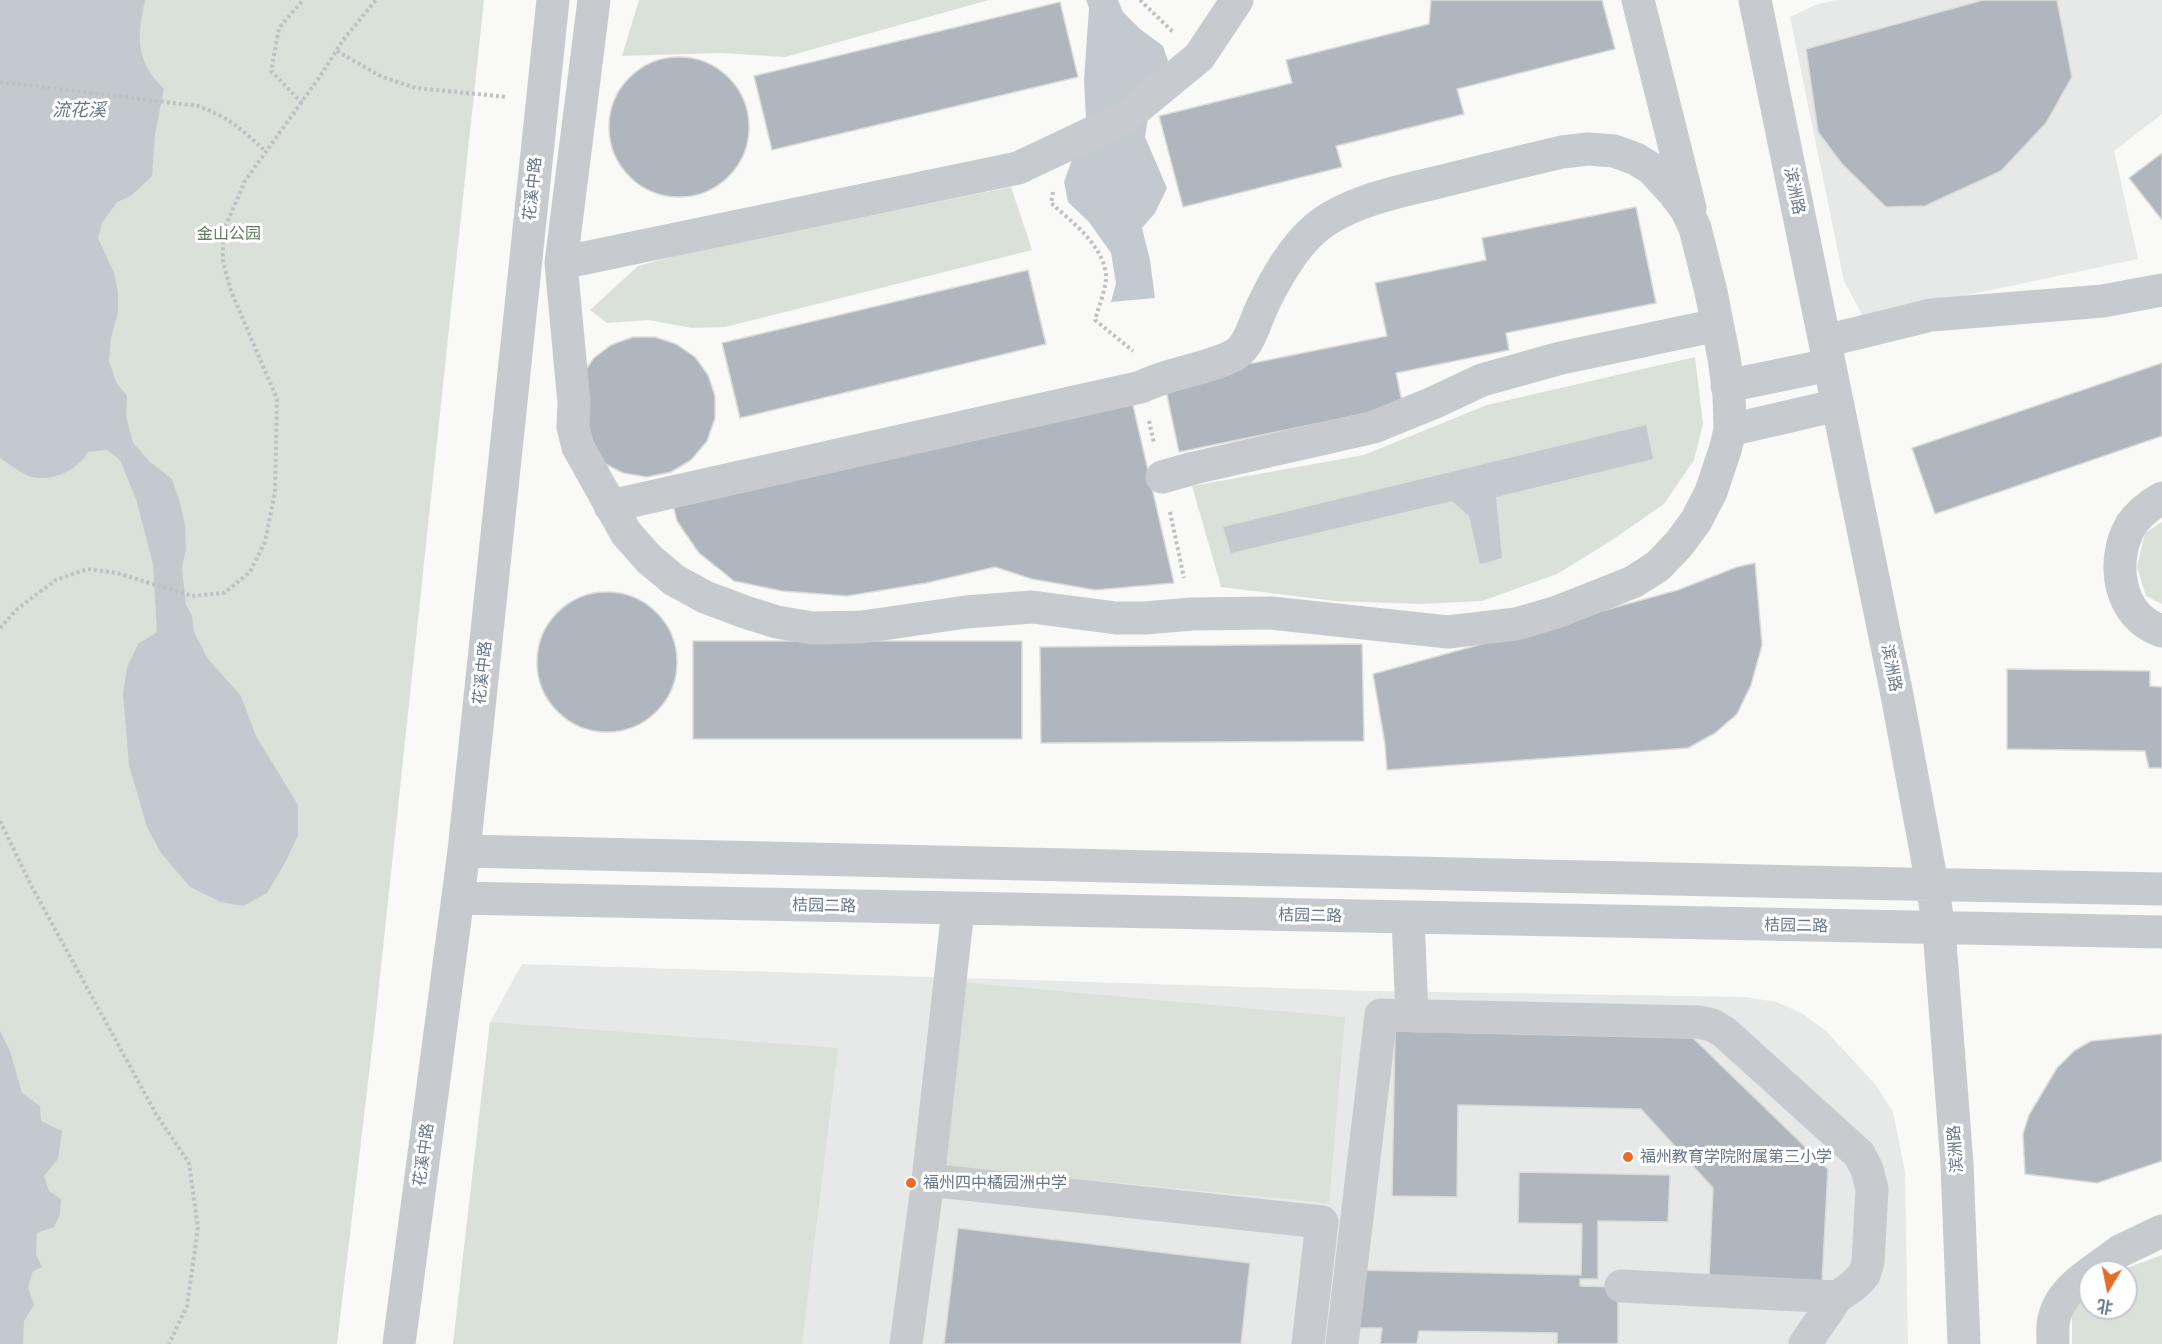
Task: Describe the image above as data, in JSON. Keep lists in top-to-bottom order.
{
  "streets": {
    "street": ["花溪中路", "滨洲路", "桔园二路"]
  },
  "crossings": [
    ["花溪中路", "桔园二路"],
    ["滨洲路", "桔园二路"]
  ],
  "water": ["流花溪"],
  "parks": ["金山公园"],
  "places": ["福州教育学院附属第三小学", "福州四中橘园洲中学"],
  "north": "bottom"
}
